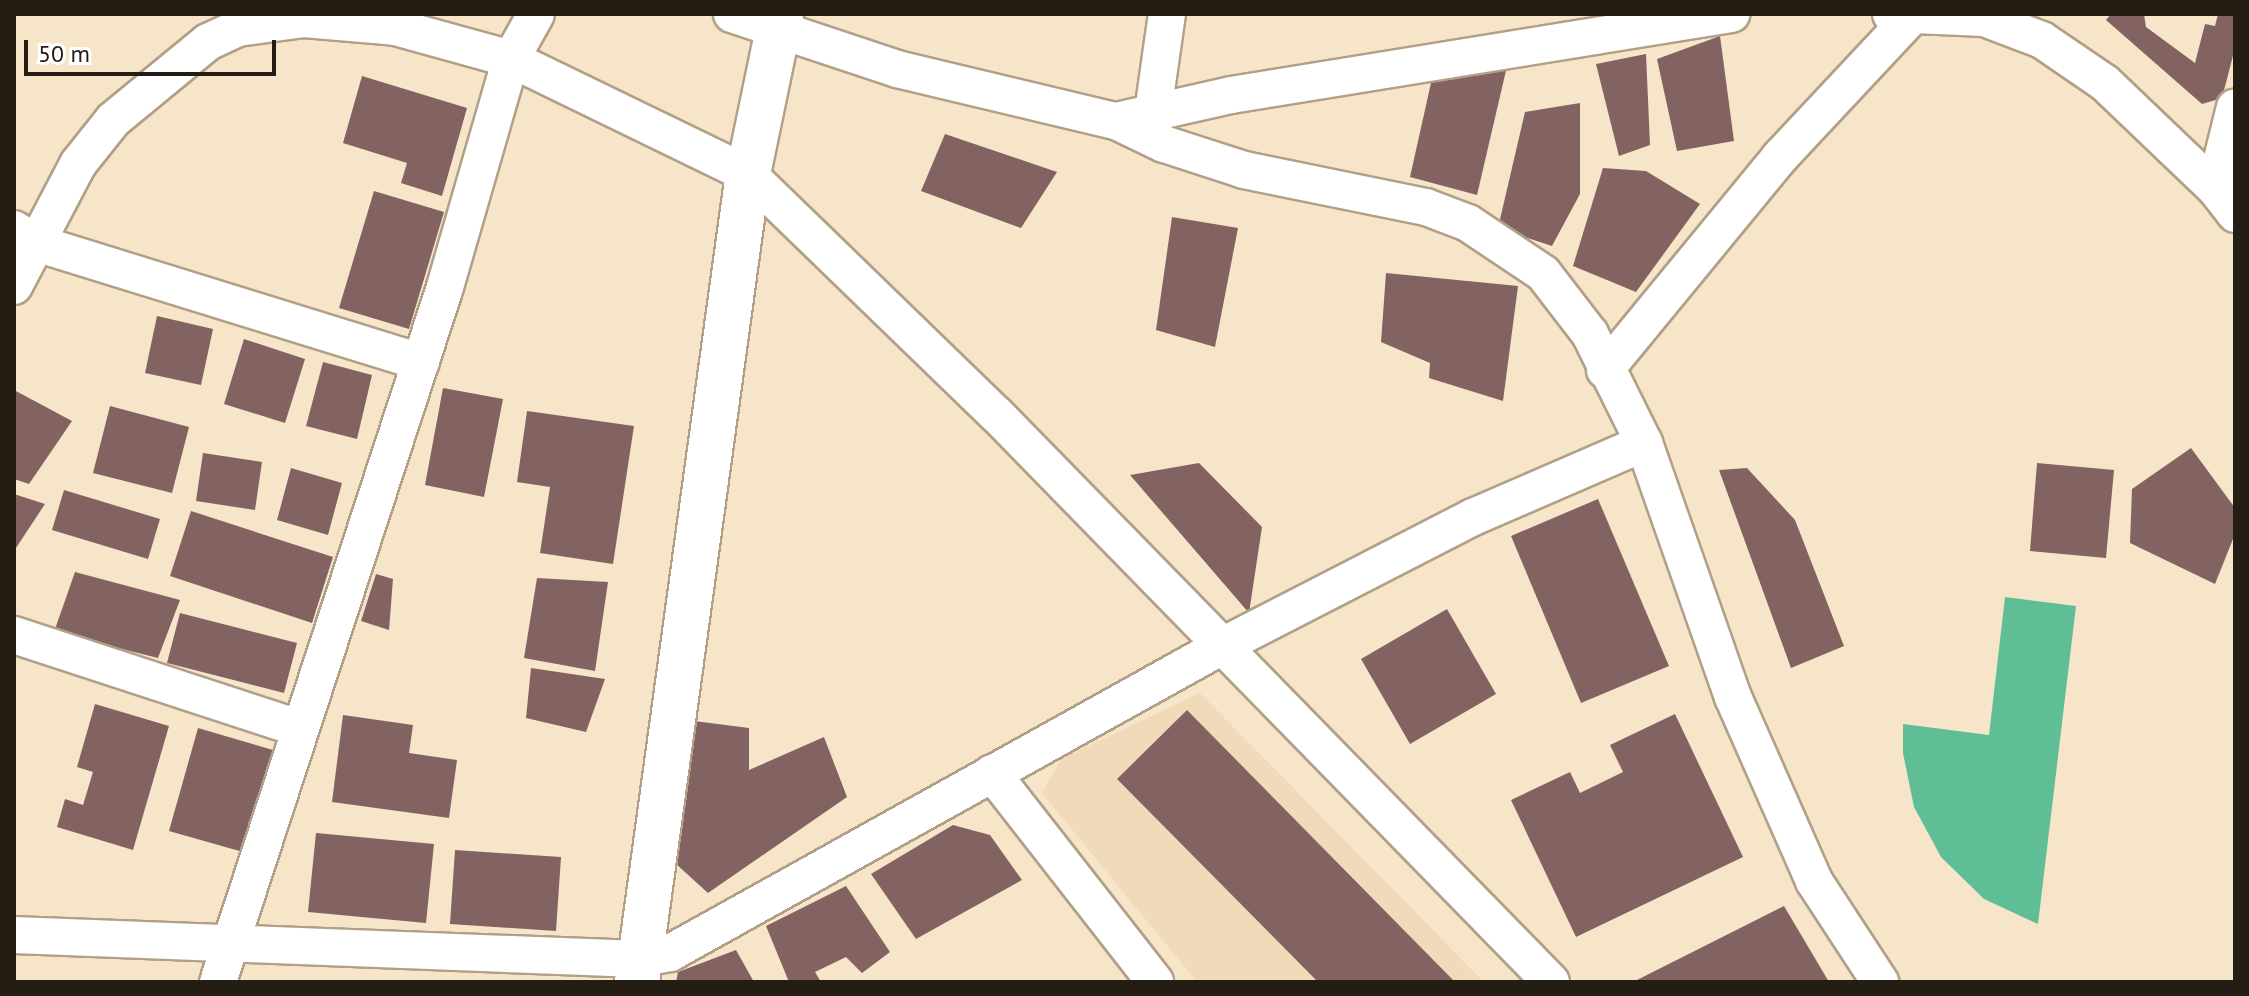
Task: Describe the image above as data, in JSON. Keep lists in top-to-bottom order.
{
  "scale_bar": "50 m"
}
